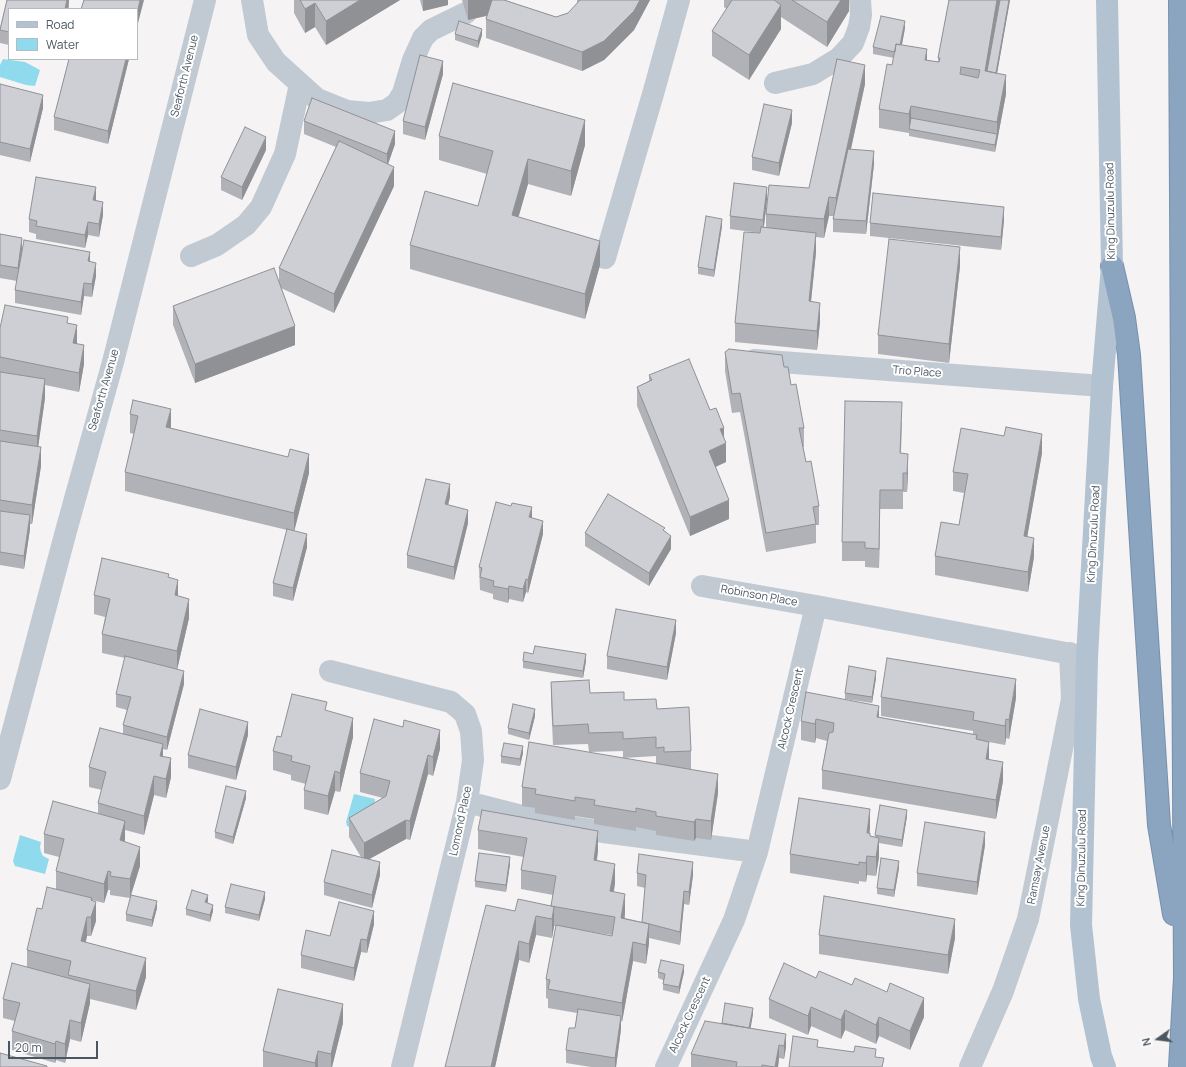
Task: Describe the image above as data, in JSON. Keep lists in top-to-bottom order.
{
  "streets": {
    "main road": ["King Dinuzulu Road"],
    "street": [
      "Seaforth Avenue",
      "Trio Place",
      "Robinson Place",
      "Alcock Crescent",
      "Lomond Place",
      "Ramsay Avenue"
    ]
  },
  "crossings": [
    ["King Dinuzulu Road", "Trio Place"],
    ["King Dinuzulu Road", "Ramsay Avenue"],
    ["Robinson Place", "Alcock Crescent"]
  ],
  "legend": ["Road", "Water"],
  "scale_bar": "20 m",
  "north": "left"
}
